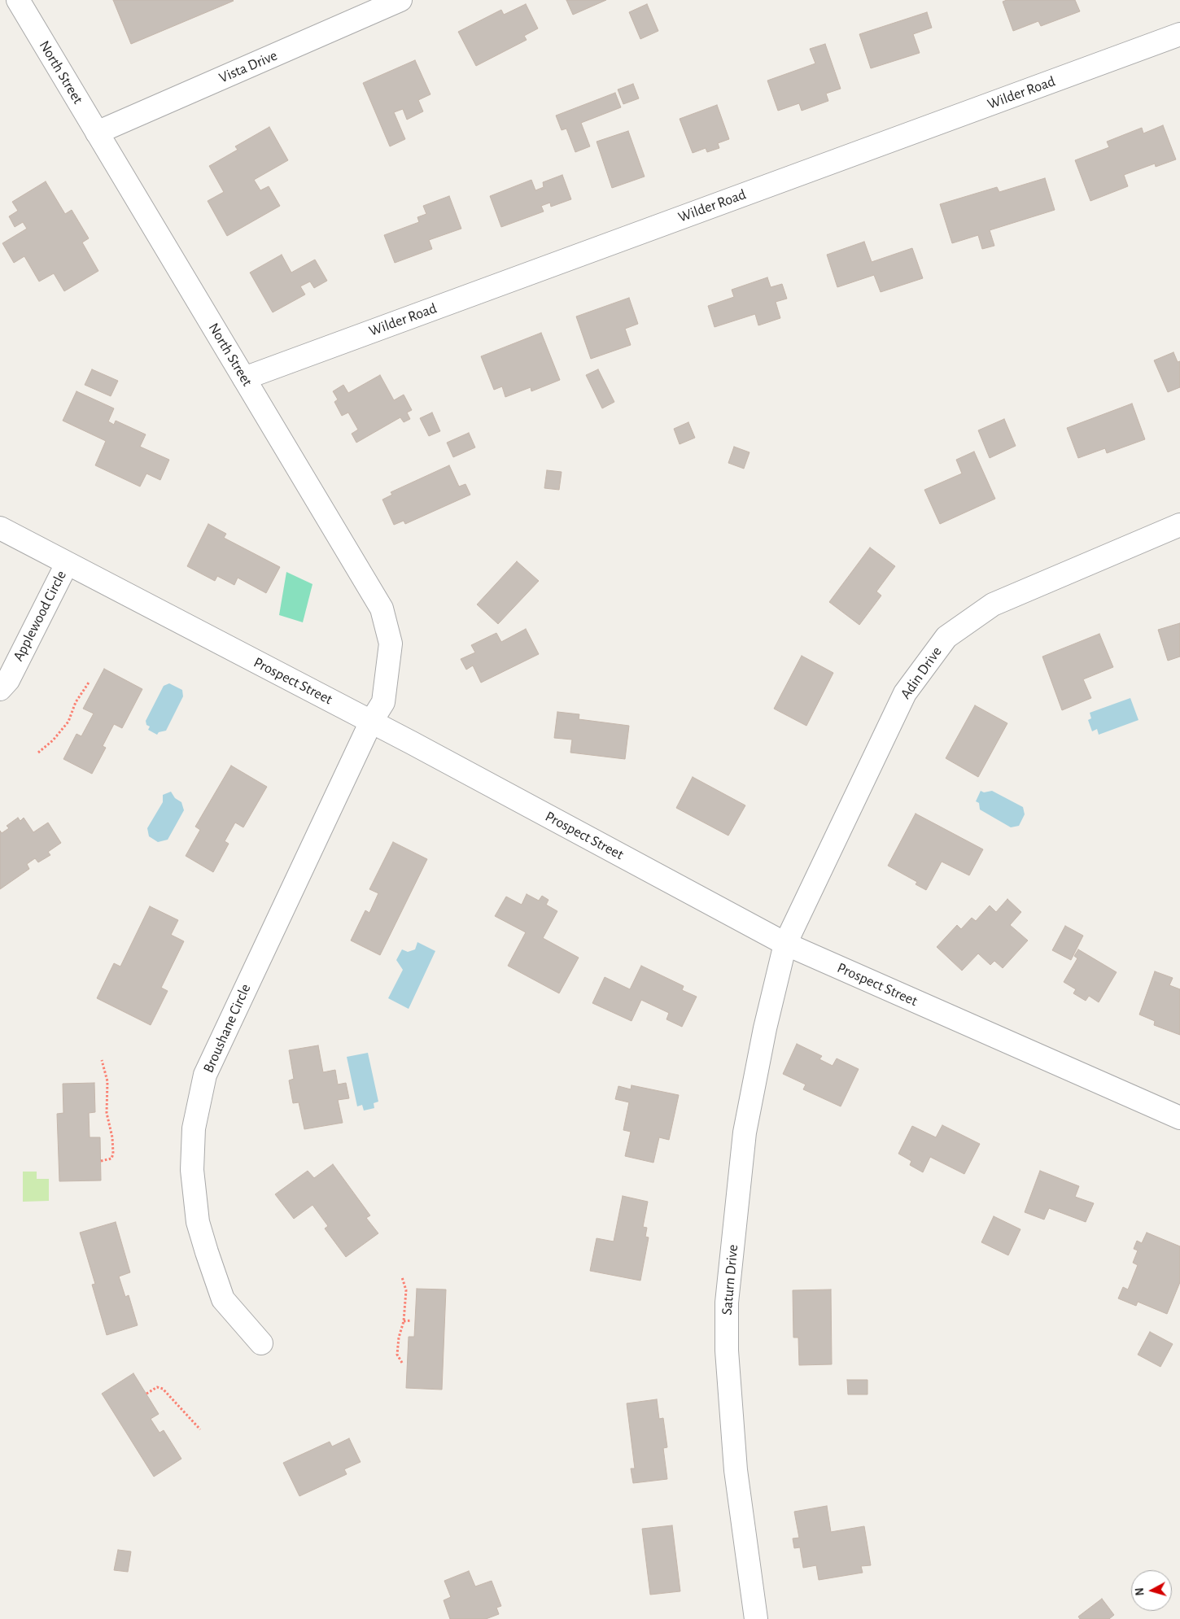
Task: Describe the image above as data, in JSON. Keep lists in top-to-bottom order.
{
  "streets": {
    "street": [
      "Vista Drive",
      "North Street",
      "Wilder Road",
      "Applewood Circle",
      "Adin Drive",
      "Prospect Street",
      "Broushane Circle",
      "Saturn Drive"
    ]
  },
  "crossings": [
    ["Vista Drive", "North Street"],
    ["North Street", "Wilder Road"],
    ["North Street", "Prospect Street"],
    ["North Street", "Broushane Circle"],
    ["Applewood Circle", "Prospect Street"],
    ["Adin Drive", "Prospect Street"],
    ["Adin Drive", "Saturn Drive"],
    ["Prospect Street", "Broushane Circle"],
    ["Prospect Street", "Saturn Drive"]
  ],
  "north": "left"
}
